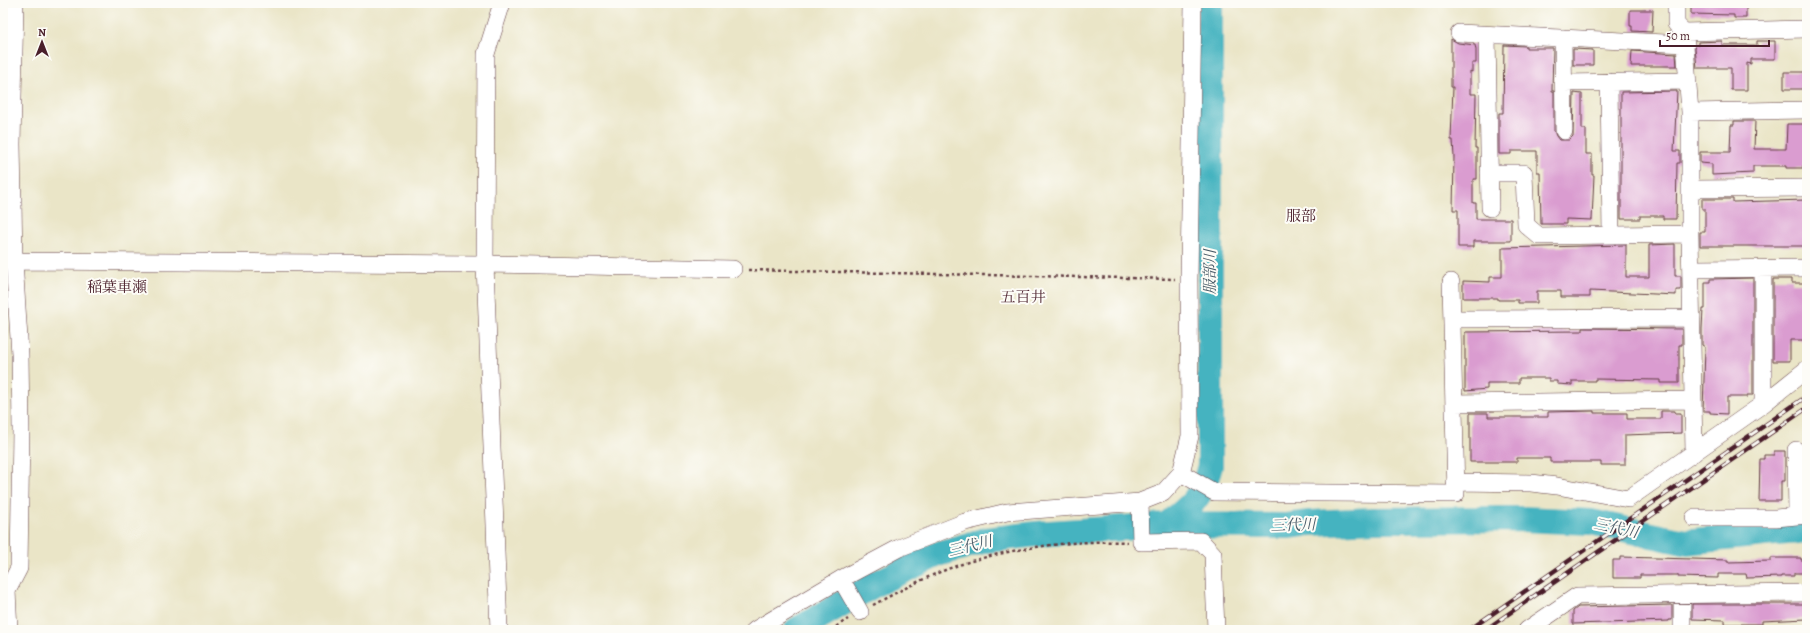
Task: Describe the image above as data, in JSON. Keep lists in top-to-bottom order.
{
  "districts": ["服部", "稲葉車瀬", "五百井"],
  "water": ["服部川", "三代川"],
  "scale_bar": "50 m",
  "north": "top"
}
